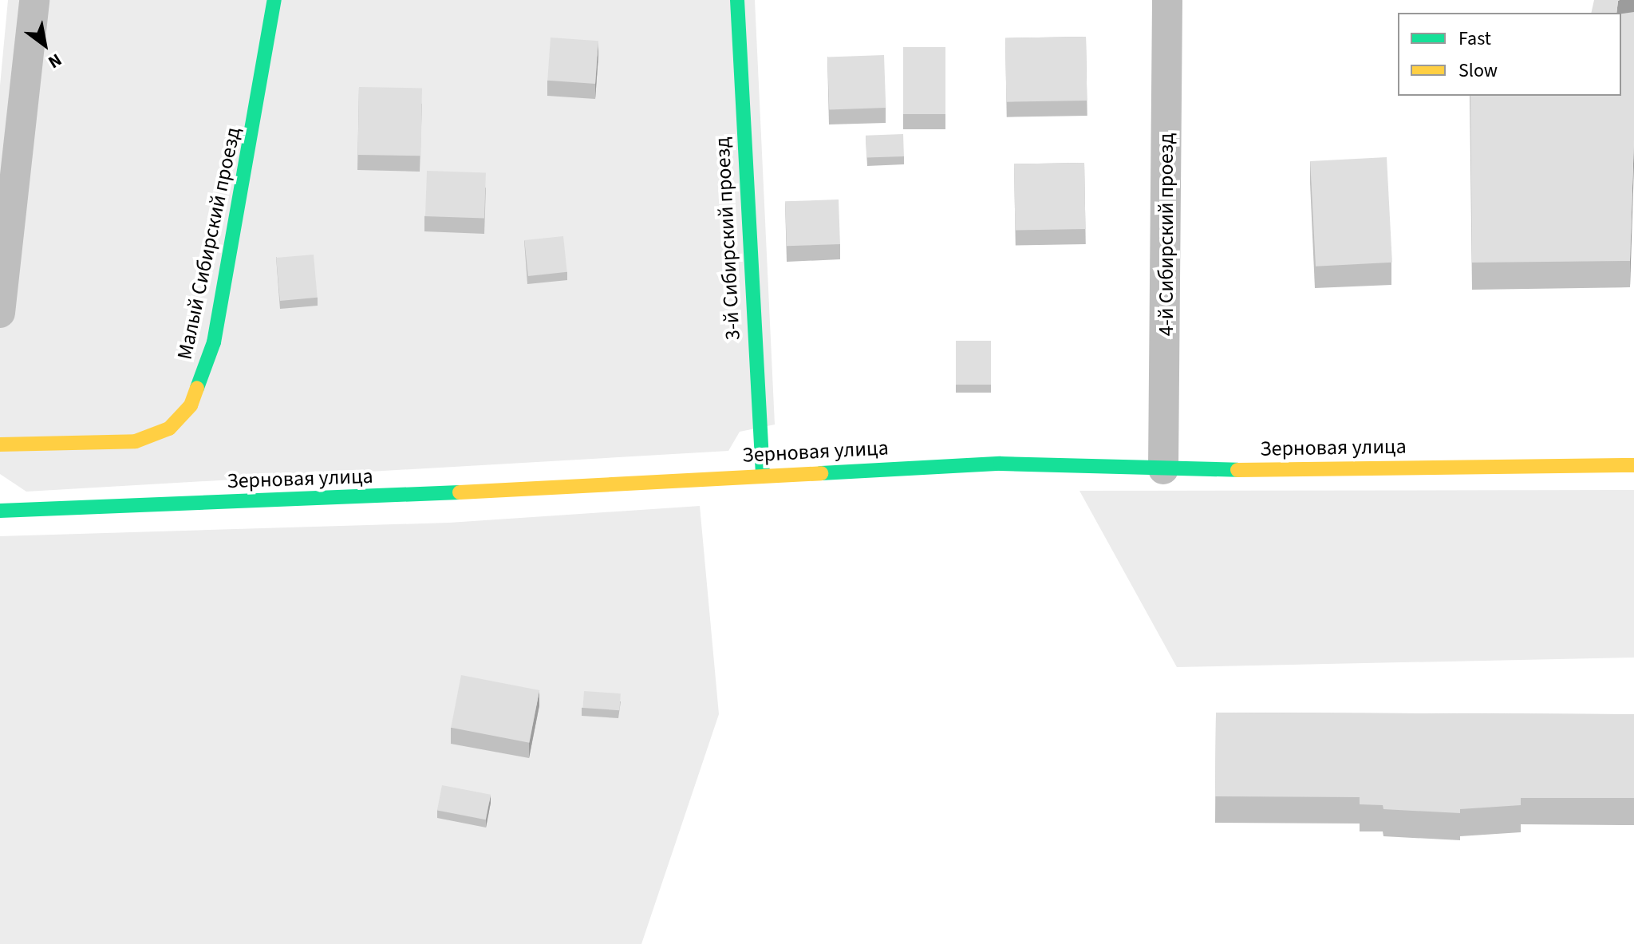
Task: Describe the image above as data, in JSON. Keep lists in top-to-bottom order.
{
  "streets": {
    "street": [
      "4-й Сибирский проезд",
      "3-й Сибирский проезд",
      "Малый Сибирский проезд",
      "Зерновая улица"
    ]
  },
  "crossings": [
    ["4-й Сибирский проезд", "Зерновая улица"],
    ["3-й Сибирский проезд", "Зерновая улица"]
  ],
  "legend": ["Fast", "Slow"],
  "north": "bottom right"
}
